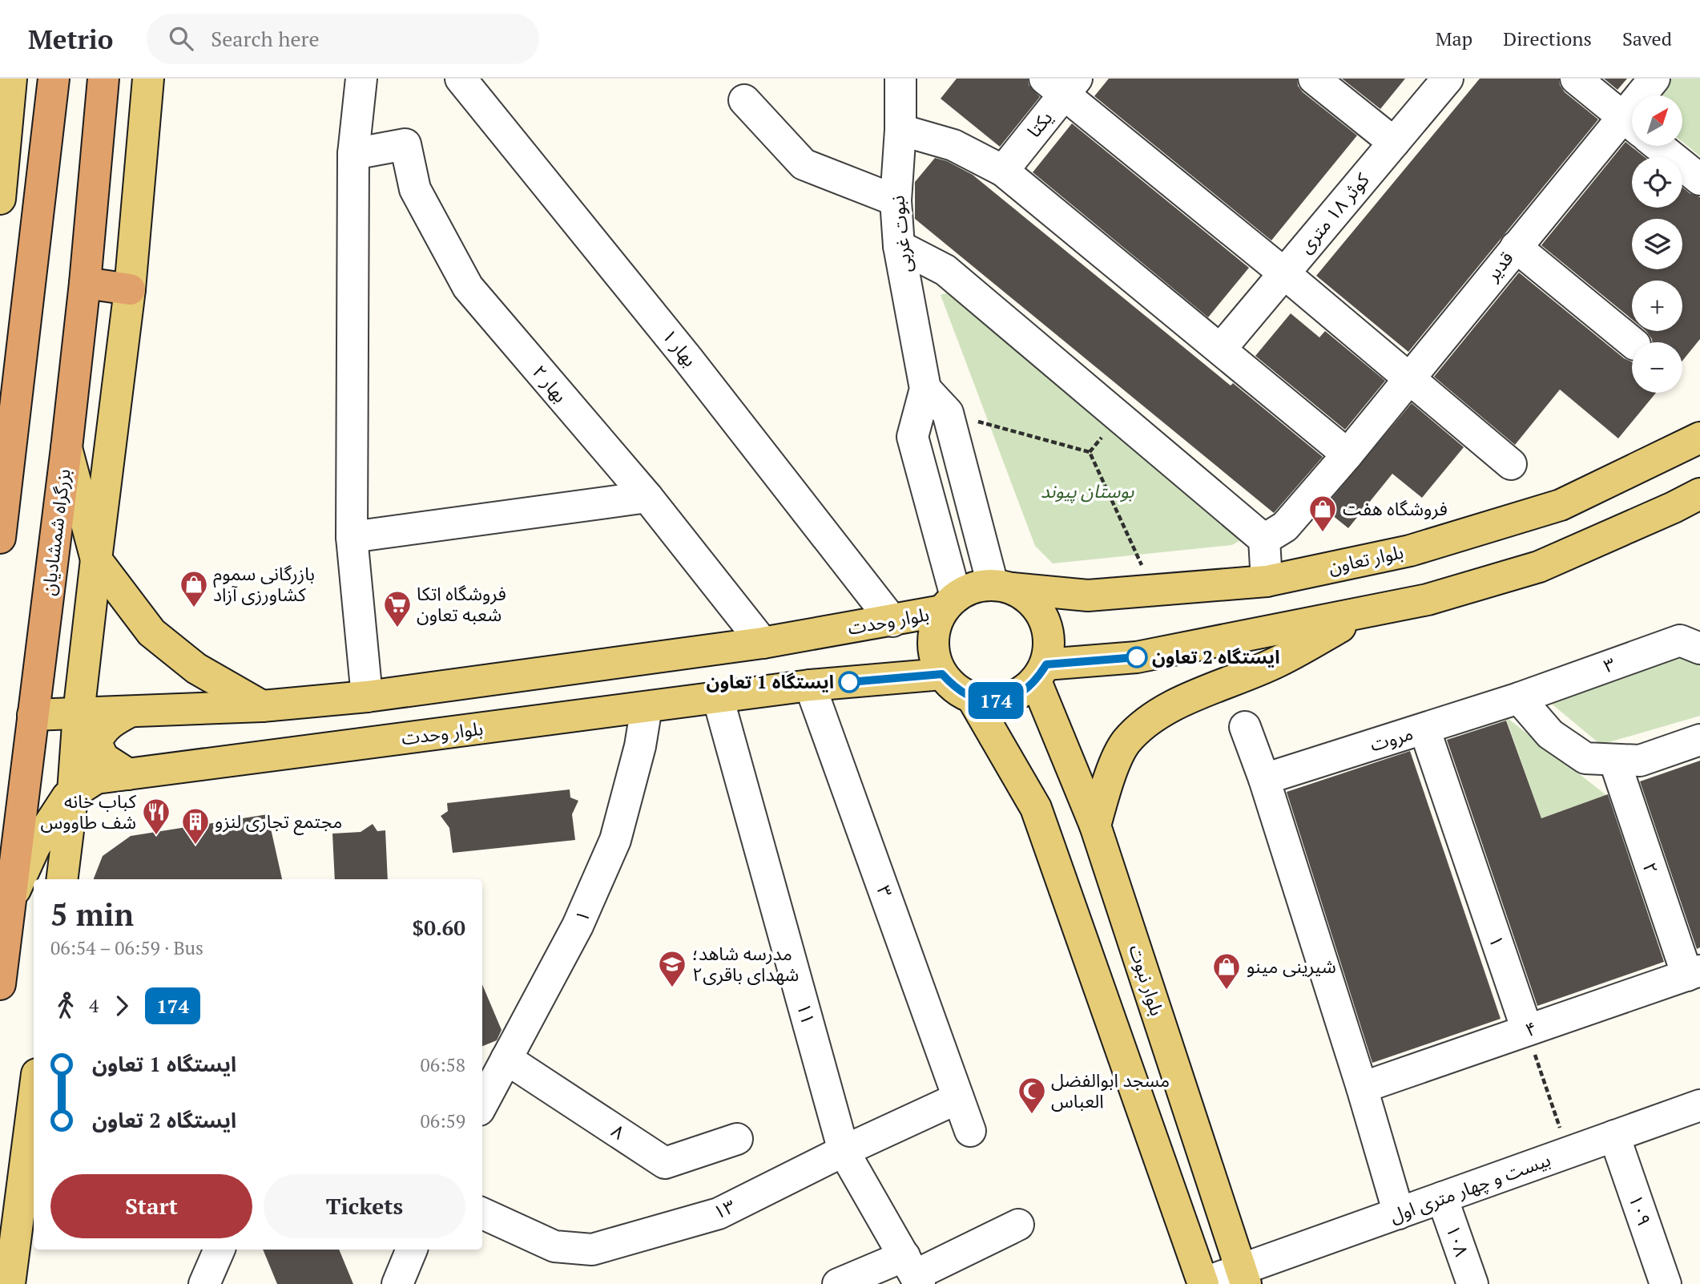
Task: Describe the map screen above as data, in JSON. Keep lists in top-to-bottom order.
{
  "streets": {
    "highway": ["بزرگراه شمشادیان"],
    "main road": ["بلوار تعاون", "بلوار وحدت", "بلوار نبوت"],
    "street": [
      "یکتا",
      "کوثر ۱۸ متری",
      "نبوت غربی",
      "قدیر",
      "بهار ۱",
      "بهار ۲",
      "۳",
      "مروت",
      "۲",
      "۱",
      "۱۱",
      "۴",
      "۸",
      "بیست و چهار متری اول",
      "۱۳",
      "۱۰۹",
      "۱۰۸"
    ]
  },
  "crossings": [
    ["نبوت غربی", "بلوار تعاون"],
    ["نبوت غربی", "بلوار وحدت"],
    ["نبوت غربی", "بلوار نبوت"],
    ["بهار ۱", "بلوار وحدت"],
    ["بهار ۲", "بلوار وحدت"],
    ["بزرگراه شمشادیان", "بلوار وحدت"],
    ["بلوار تعاون", "بلوار وحدت"],
    ["بلوار تعاون", "بلوار نبوت"],
    ["بلوار وحدت", "۳"],
    ["بلوار وحدت", "۱"],
    ["بلوار وحدت", "بلوار نبوت"],
    ["بلوار وحدت", "۱۱"],
    ["۳", "مروت"],
    ["۳", "۱۳"],
    ["مروت", "۱"],
    ["۲", "۴"],
    ["۱", "۴"],
    ["۱", "۸"],
    ["بلوار نبوت", "بیست و چهار متری اول"],
    ["۱۱", "۱۳"],
    ["بیست و چهار متری اول", "۱۰۹"],
    ["بیست و چهار متری اول", "۱۰۸"]
  ],
  "parks": ["بوستان پیوند"],
  "places": {
    "shop": ["فروشگاه هفت", "بازرگانی سموم کشاورزی آزاد", "شیرینی مینو"],
    "supermarket": ["فروشگاه اتکا شعبه تعاون"],
    "other": ["ایستگاه 2 تعاون", "ایستگاه 1 تعاون"],
    "restaurant": ["کباب خانه شف طاووس"],
    "building": ["مجتمع تجاری لنزو"],
    "school or university": ["مدرسه شاهد؛ شهدای باقری۲"],
    "mosque": ["مسجد ابوالفضل العباس"]
  },
  "lines": ["bus line 174"],
  "north": "top right",
  "page": {
    "header": "Metrio",
    "search": "Search here",
    "nav": ["Map", "Directions", "Saved"],
    "on_map": "174",
    "map_buttons": ["+", "−"],
    "heading": ["5 min", "06:54 – 06:59 · Bus", "$0.60"],
    "legs": ["4", "174"],
    "list": [
      {
        "name": "ایستگاه 1 تعاون",
        "value": "06:58"
      },
      {
        "name": "ایستگاه 2 تعاون",
        "value": "06:59"
      }
    ],
    "buttons": ["Start", "Tickets"]
  }
}
